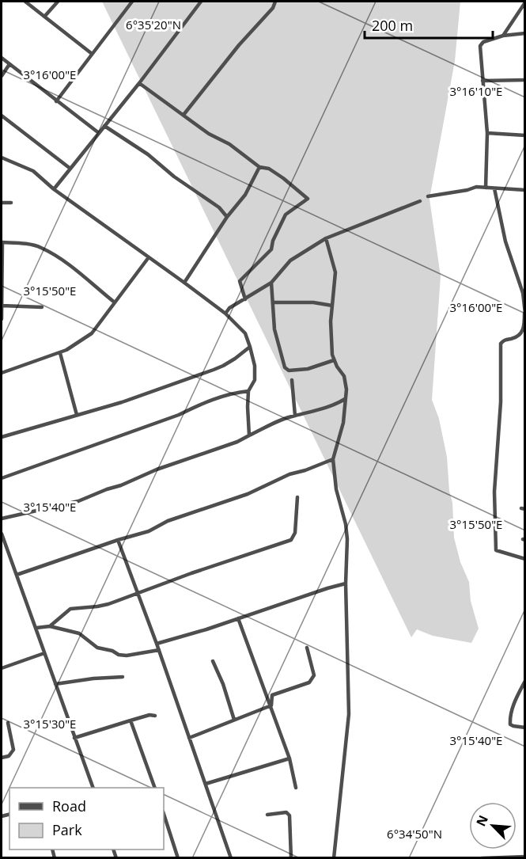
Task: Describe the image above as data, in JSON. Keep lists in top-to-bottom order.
{
  "legend": ["Road", "Park"],
  "scale_bar": "200 m",
  "north": "top left",
  "coordinates": [
    "6°35'20\"N",
    "3°16'00\"E",
    "3°16'10\"E",
    "3°15'50\"E",
    "3°15'40\"E",
    "3°15'30\"E",
    "6°34'50\"N"
  ]
}
